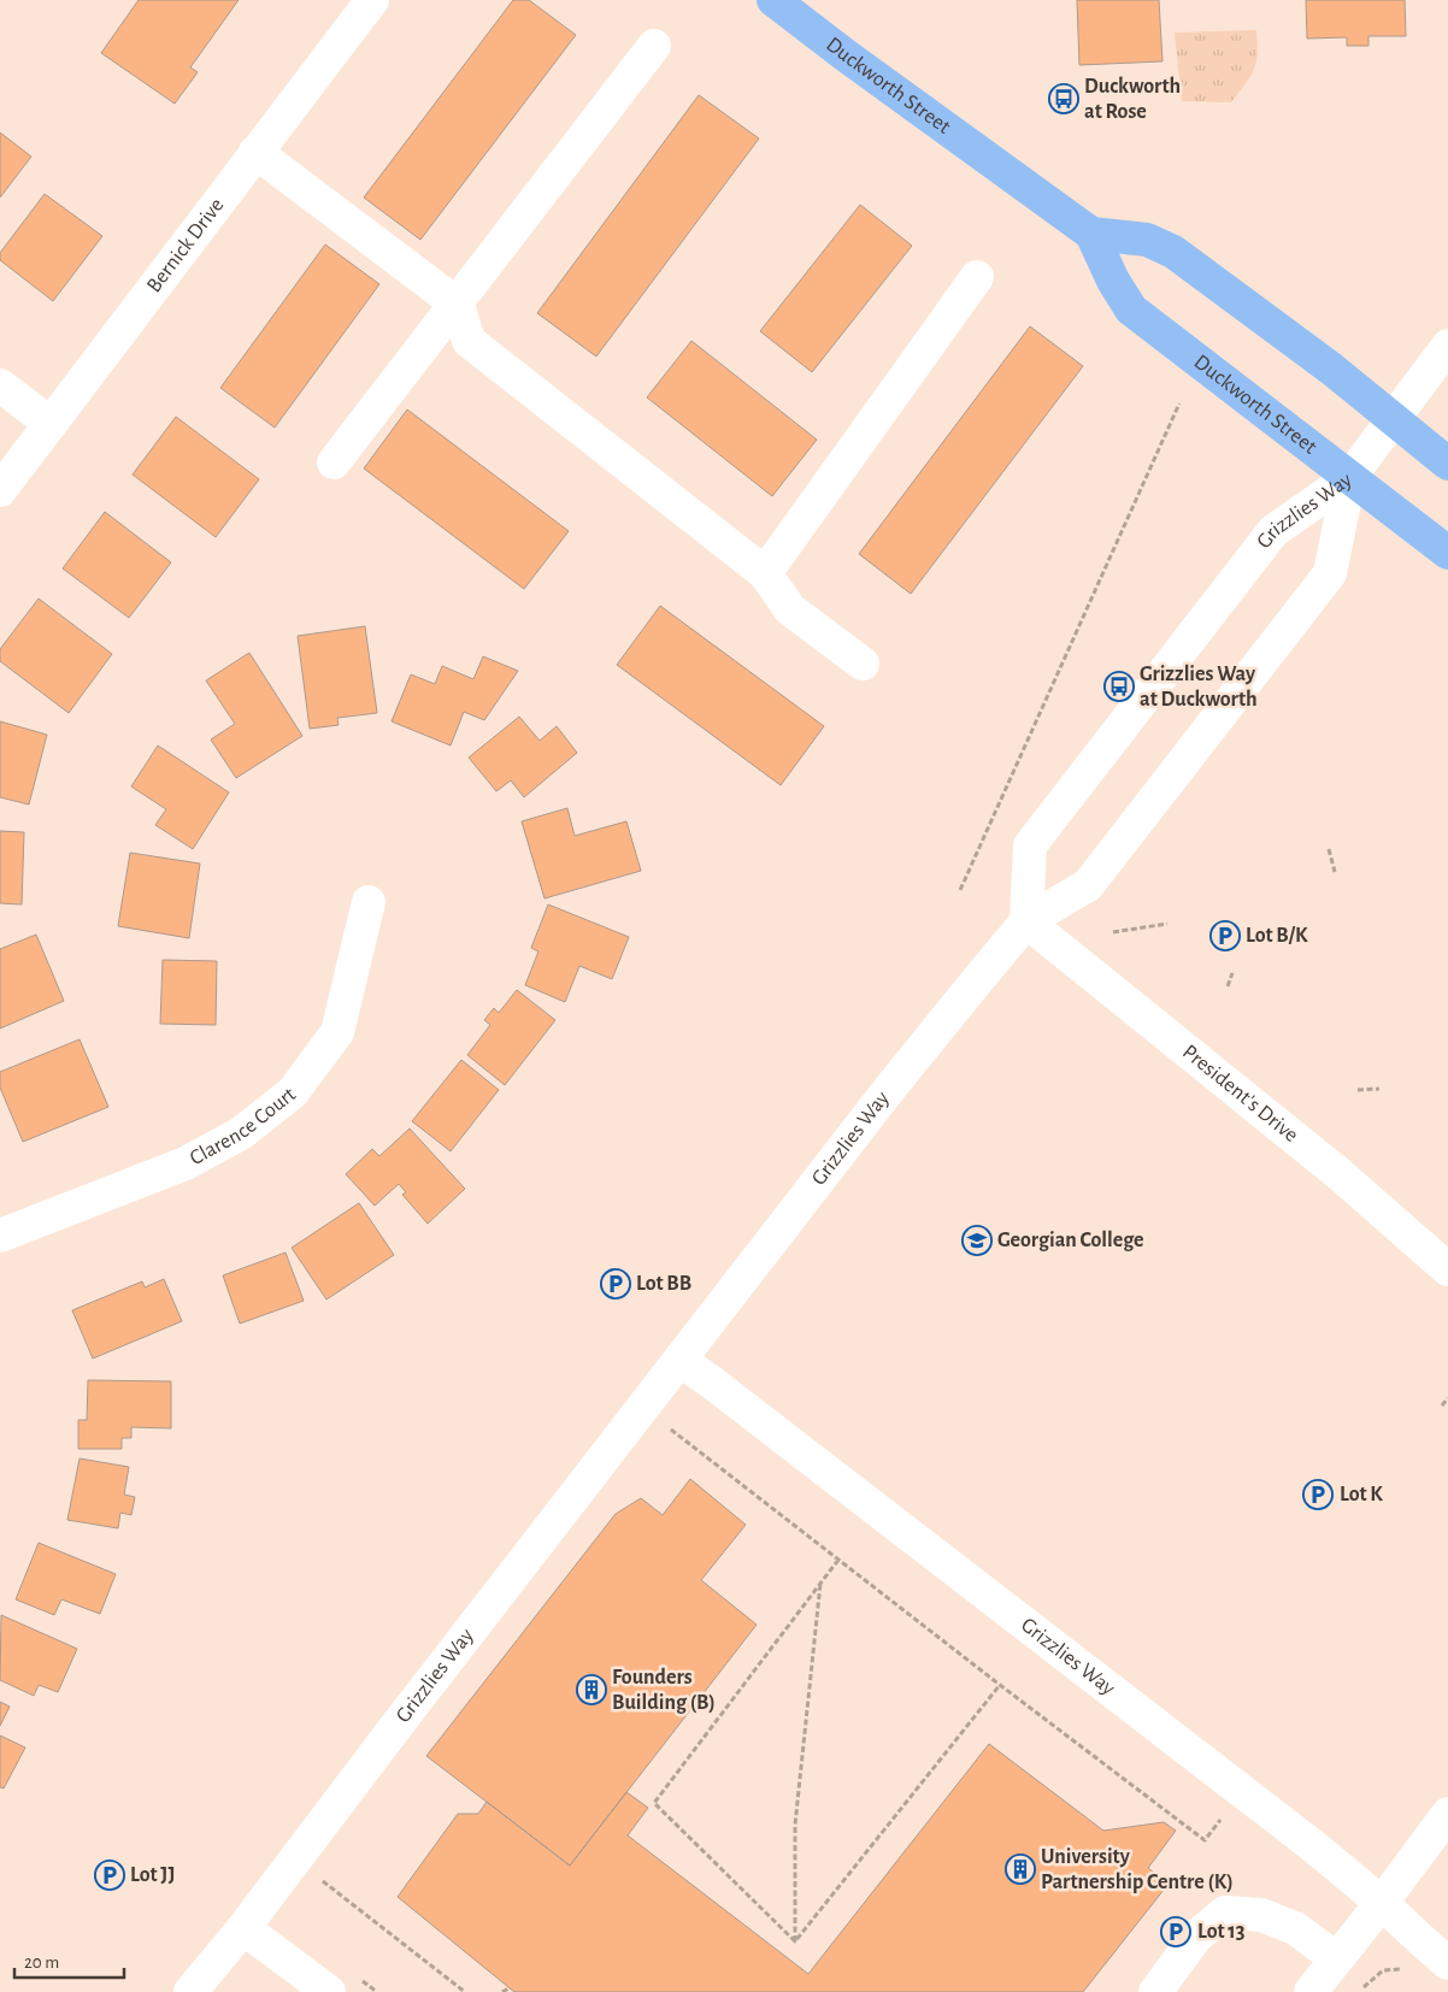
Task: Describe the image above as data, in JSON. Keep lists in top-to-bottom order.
{
  "streets": {
    "main road": ["Duckworth Street"],
    "street": [
      "Bernick Drive",
      "Grizzlies Way",
      "President's Drive",
      "Clarence Court"
    ]
  },
  "crossings": [
    ["Duckworth Street", "Grizzlies Way"],
    ["Grizzlies Way", "President's Drive"]
  ],
  "places": {
    "bus stop": ["Duckworth at Rose", "Grizzlies Way at Duckworth"],
    "parking": [
      "Lot B/K",
      "Lot BB",
      "Lot K",
      "Lot JJ",
      "Lot 13"
    ],
    "school or university": ["Georgian College"],
    "building": ["Founders Building (B)", "University Partnership Centre (K)"]
  },
  "scale_bar": "20 m"
}
